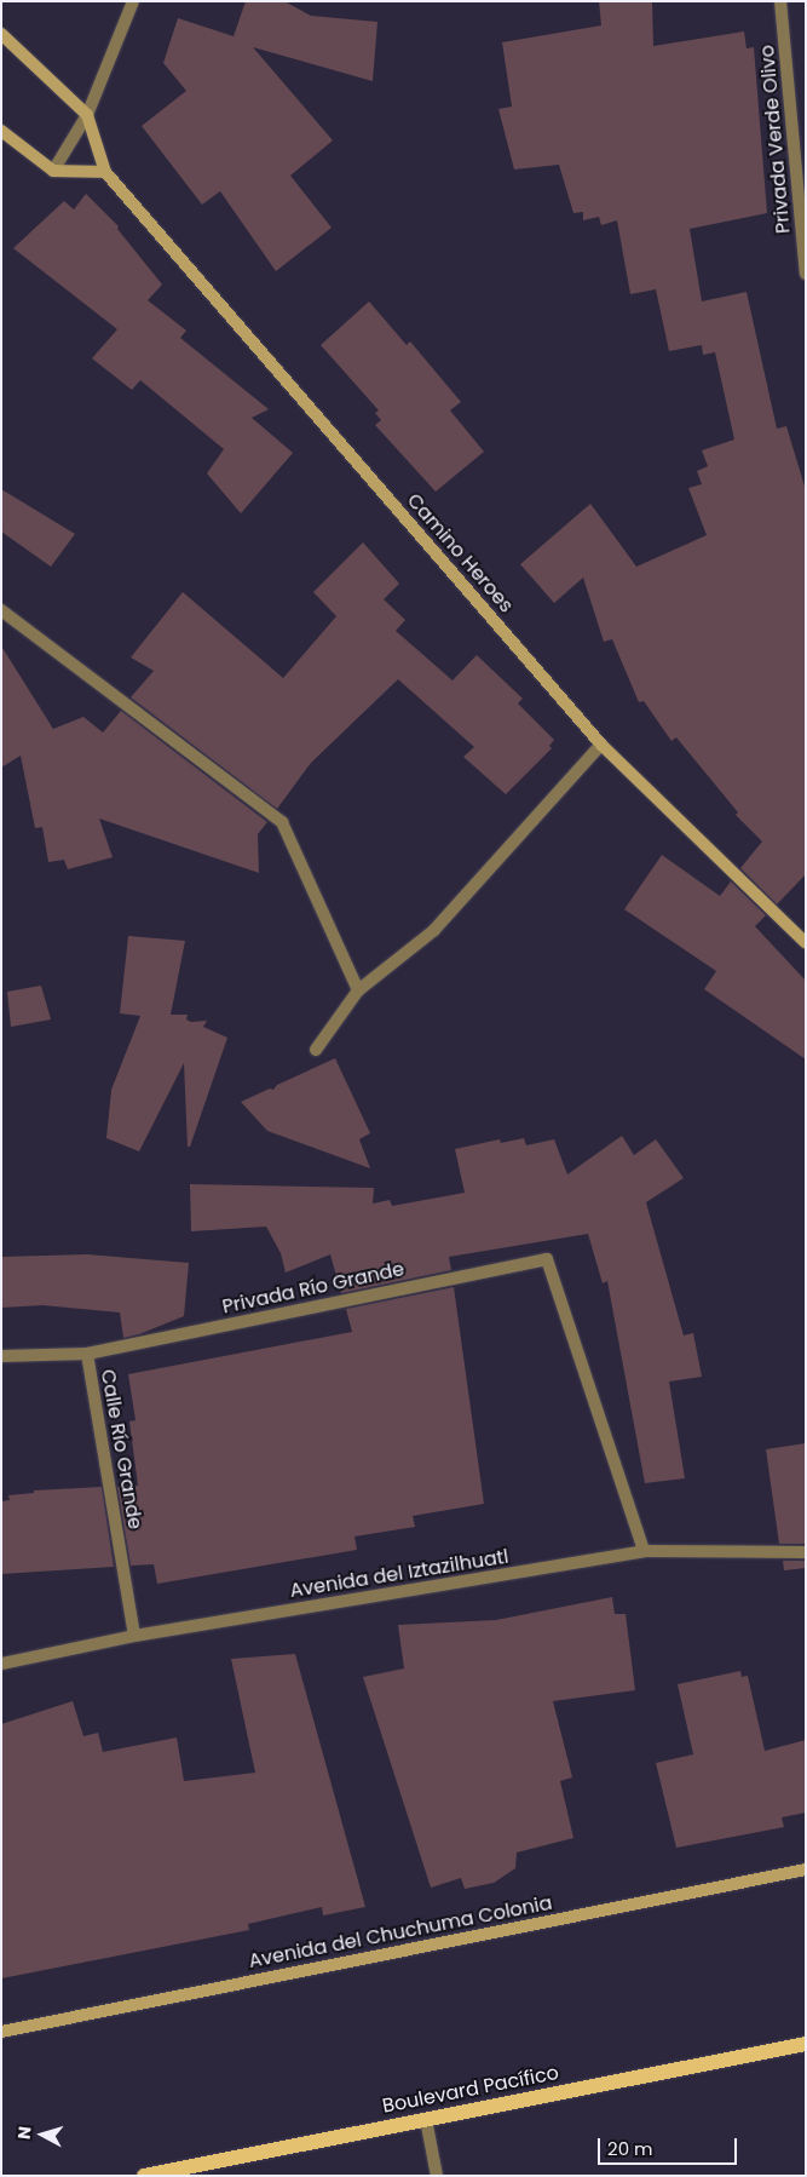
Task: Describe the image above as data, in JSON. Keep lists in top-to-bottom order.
{
  "streets": {
    "main road": ["Boulevard Pacífico"],
    "street": [
      "Privada Verde Olivo",
      "Camino Heroes",
      "Privada Río Grande",
      "Calle Río Grande",
      "Avenida del Iztazilhuatl",
      "Avenida del Chuchuma Colonia"
    ]
  },
  "crossings": [
    ["Privada Río Grande", "Calle Río Grande"],
    ["Privada Río Grande", "Avenida del Iztazilhuatl"],
    ["Calle Río Grande", "Avenida del Iztazilhuatl"]
  ],
  "scale_bar": "20 m",
  "north": "left"
}
